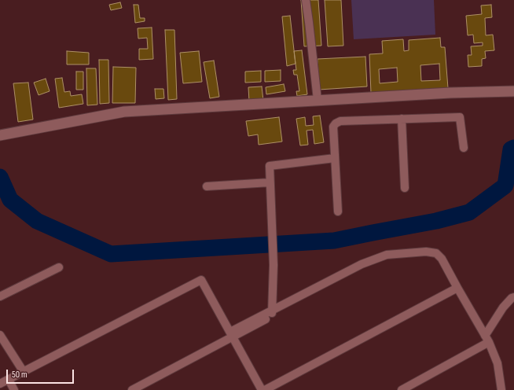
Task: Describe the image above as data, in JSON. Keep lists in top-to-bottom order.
{
  "scale_bar": "50 m"
}
